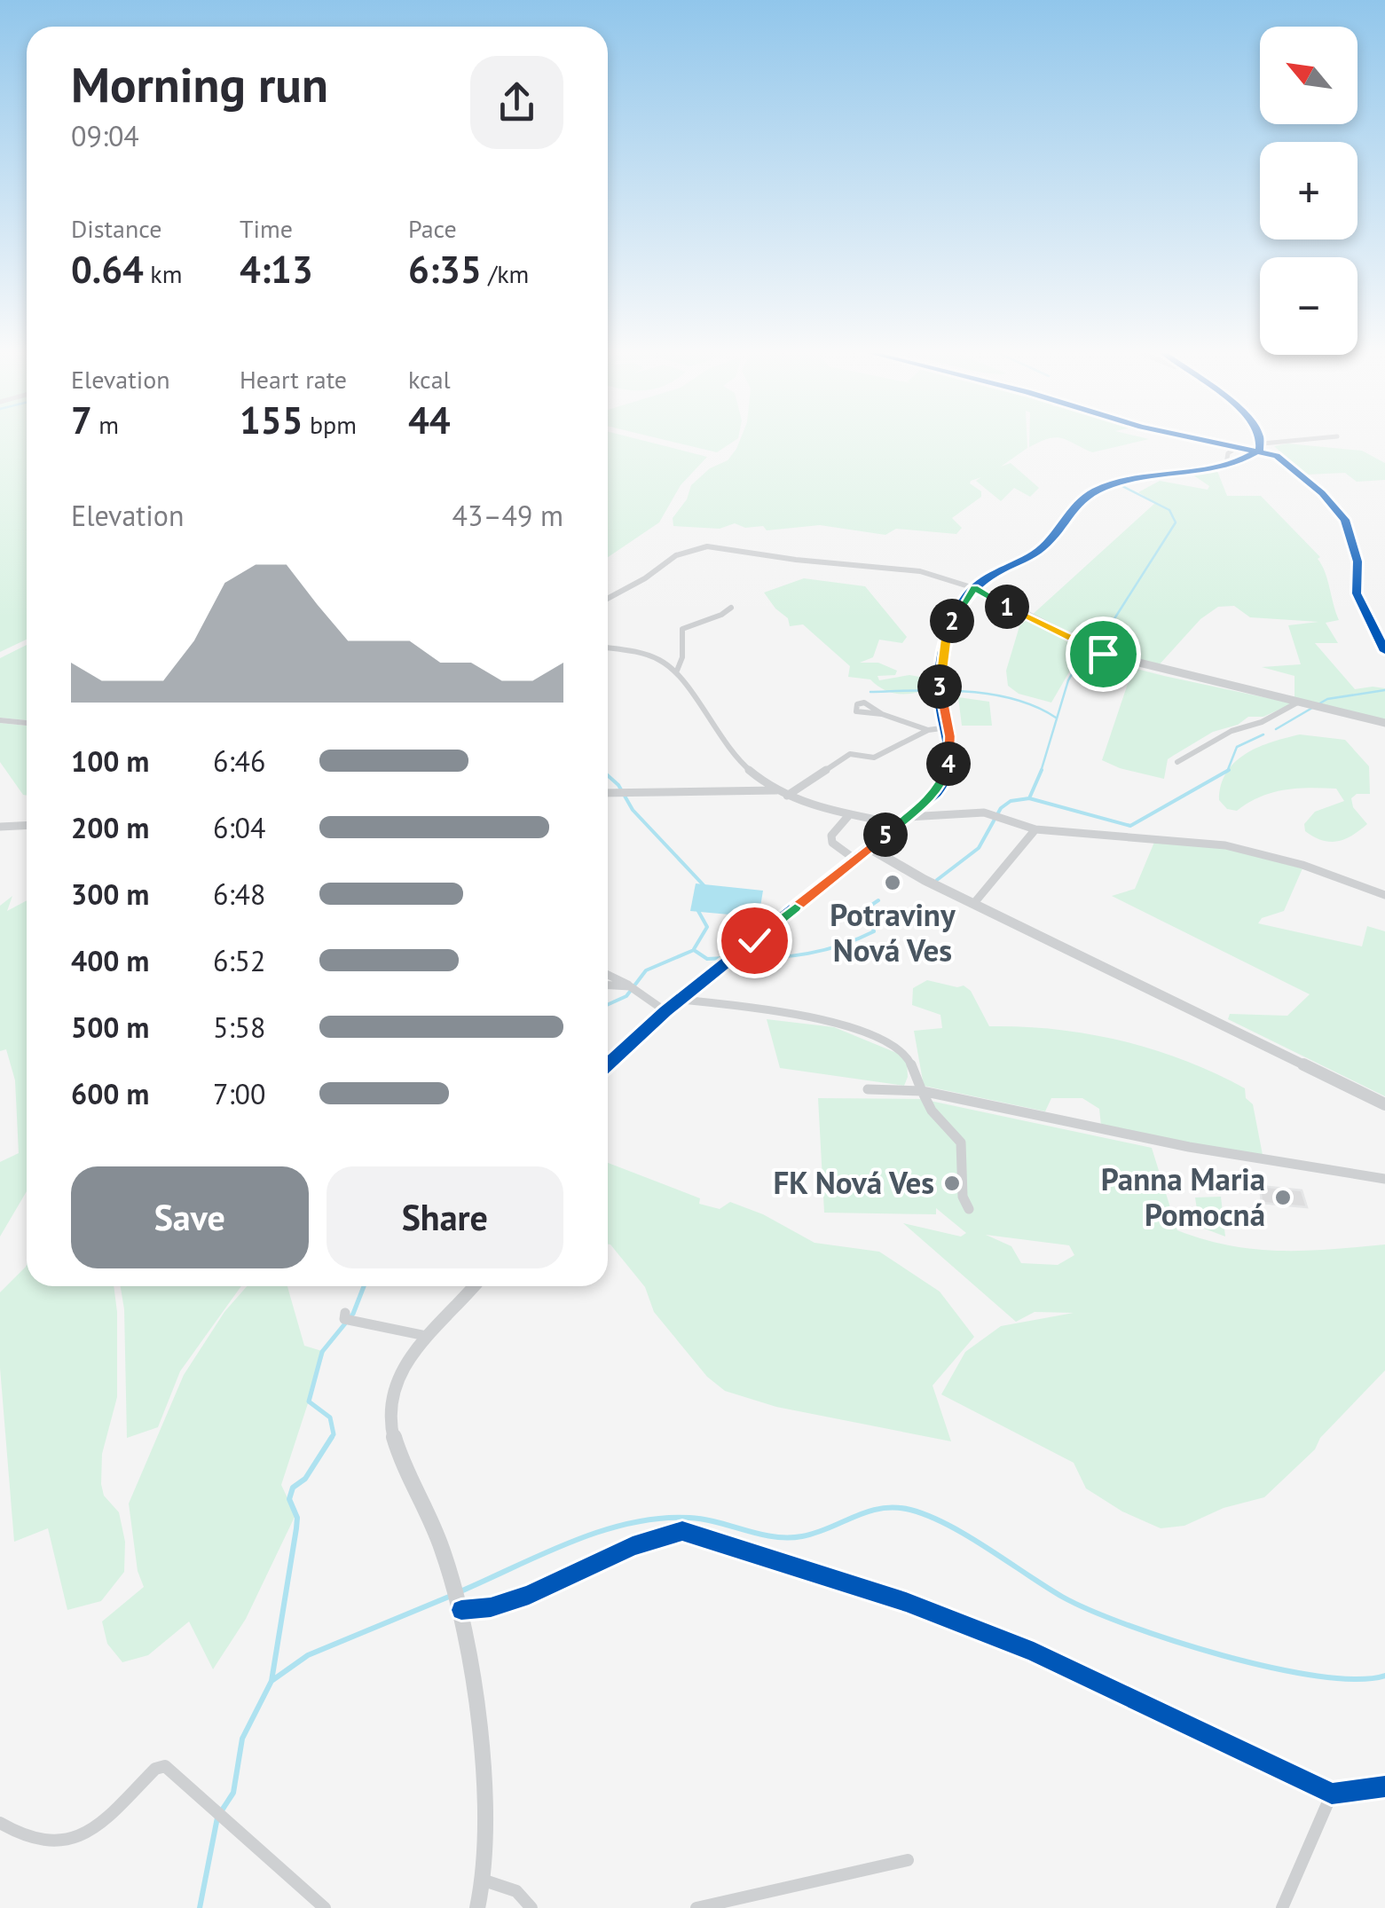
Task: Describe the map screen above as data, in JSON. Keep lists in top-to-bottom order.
{
  "places": ["Potraviny Nová Ves", "FK Nová Ves", "Panna Maria Pomocná"],
  "north": "top left",
  "page": {
    "map_buttons": ["+", "−"],
    "heading": ["Morning run", "09:04"],
    "stats": [
      ["Distance", "0.64 km"],
      ["Time", "4:13"],
      ["Pace", "6:35 /km"],
      ["Elevation", "7 m"],
      ["Heart rate", "155 bpm"],
      ["kcal", "44"]
    ],
    "chart": ["Elevation", "43–49 m"],
    "pins": [
      "1",
      "2",
      "3",
      "4",
      "5"
    ],
    "list": [
      {
        "name": "100 m",
        "note": "6:46"
      },
      {
        "name": "200 m",
        "note": "6:04"
      },
      {
        "name": "300 m",
        "note": "6:48"
      },
      {
        "name": "400 m",
        "note": "6:52"
      },
      {
        "name": "500 m",
        "note": "5:58"
      },
      {
        "name": "600 m",
        "note": "7:00"
      }
    ],
    "buttons": ["Save", "Share"]
  }
}
